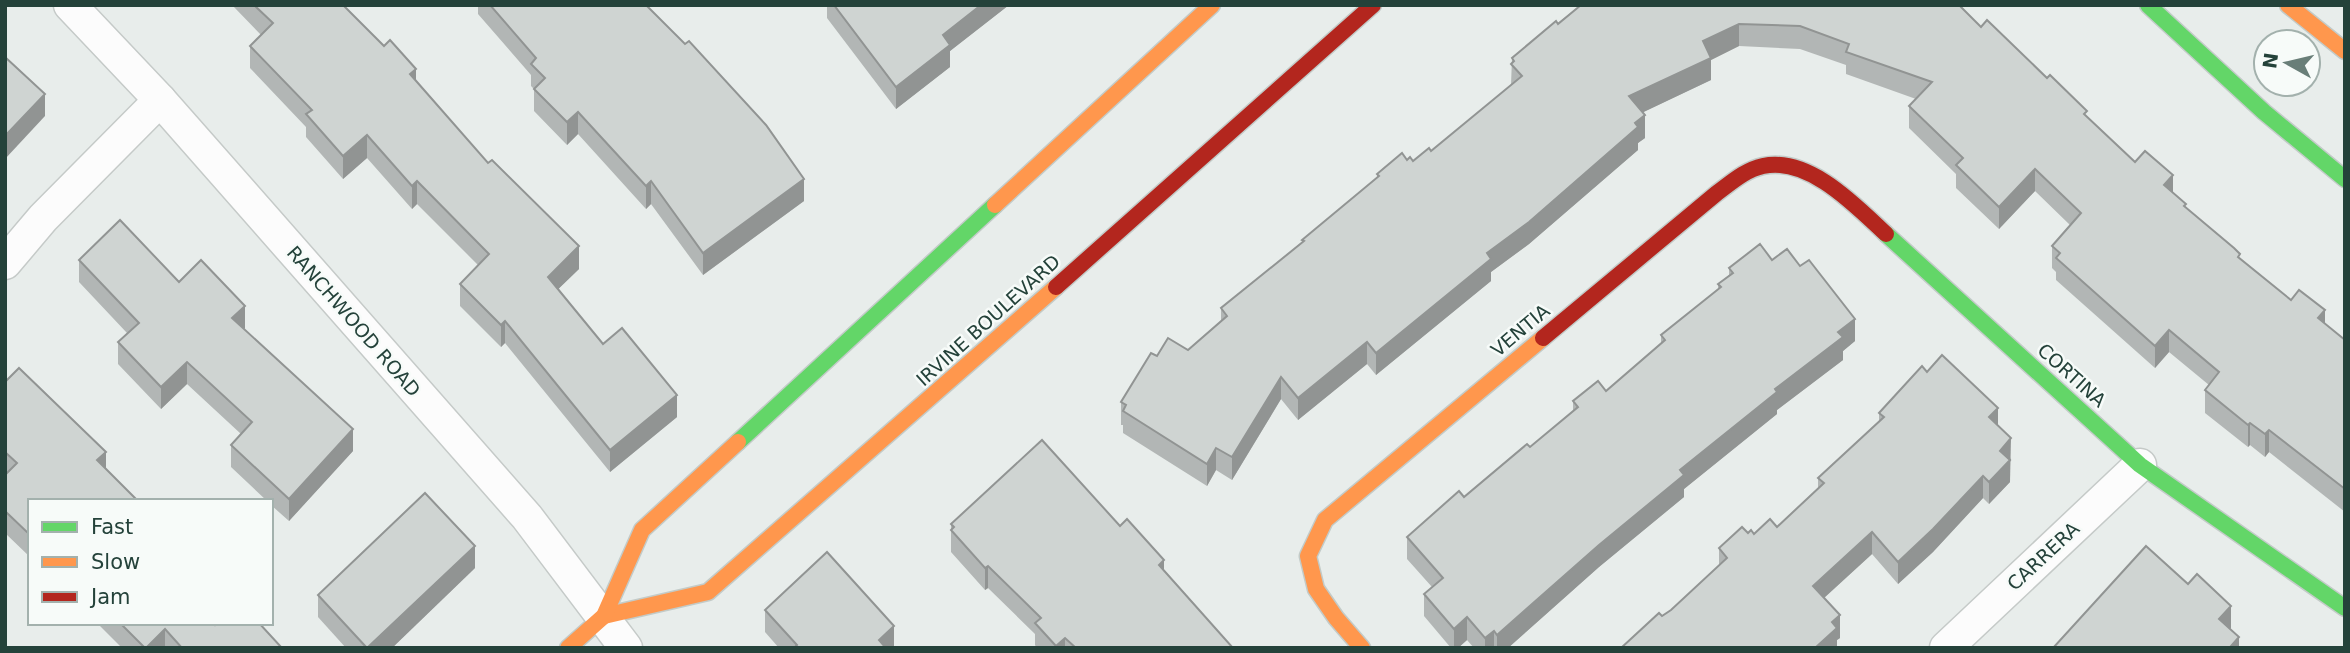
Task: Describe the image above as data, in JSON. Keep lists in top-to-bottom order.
{
  "streets": {
    "main road": ["IRVINE BOULEVARD", "VENTIA", "CORTINA"],
    "street": ["RANCHWOOD ROAD", "CARRERA"]
  },
  "crossings": [
    ["IRVINE BOULEVARD", "RANCHWOOD ROAD"],
    ["VENTIA", "CORTINA"],
    ["CORTINA", "CARRERA"]
  ],
  "legend": ["Fast", "Slow", "Jam"],
  "north": "left"
}
